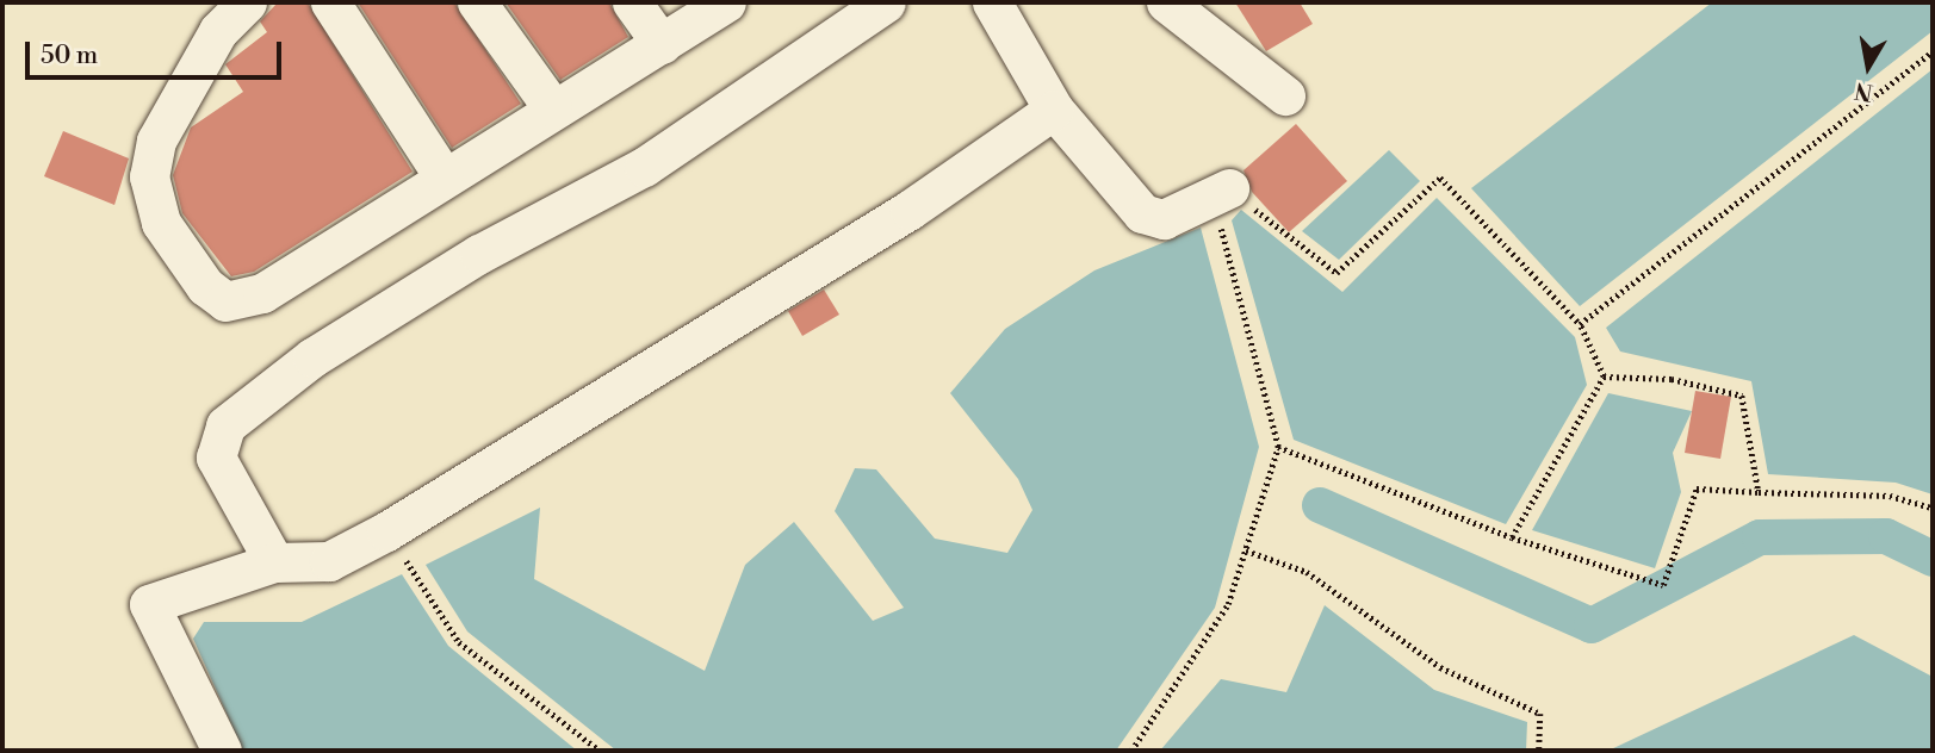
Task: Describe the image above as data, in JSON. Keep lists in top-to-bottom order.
{
  "scale_bar": "50 m",
  "north": "bottom"
}
